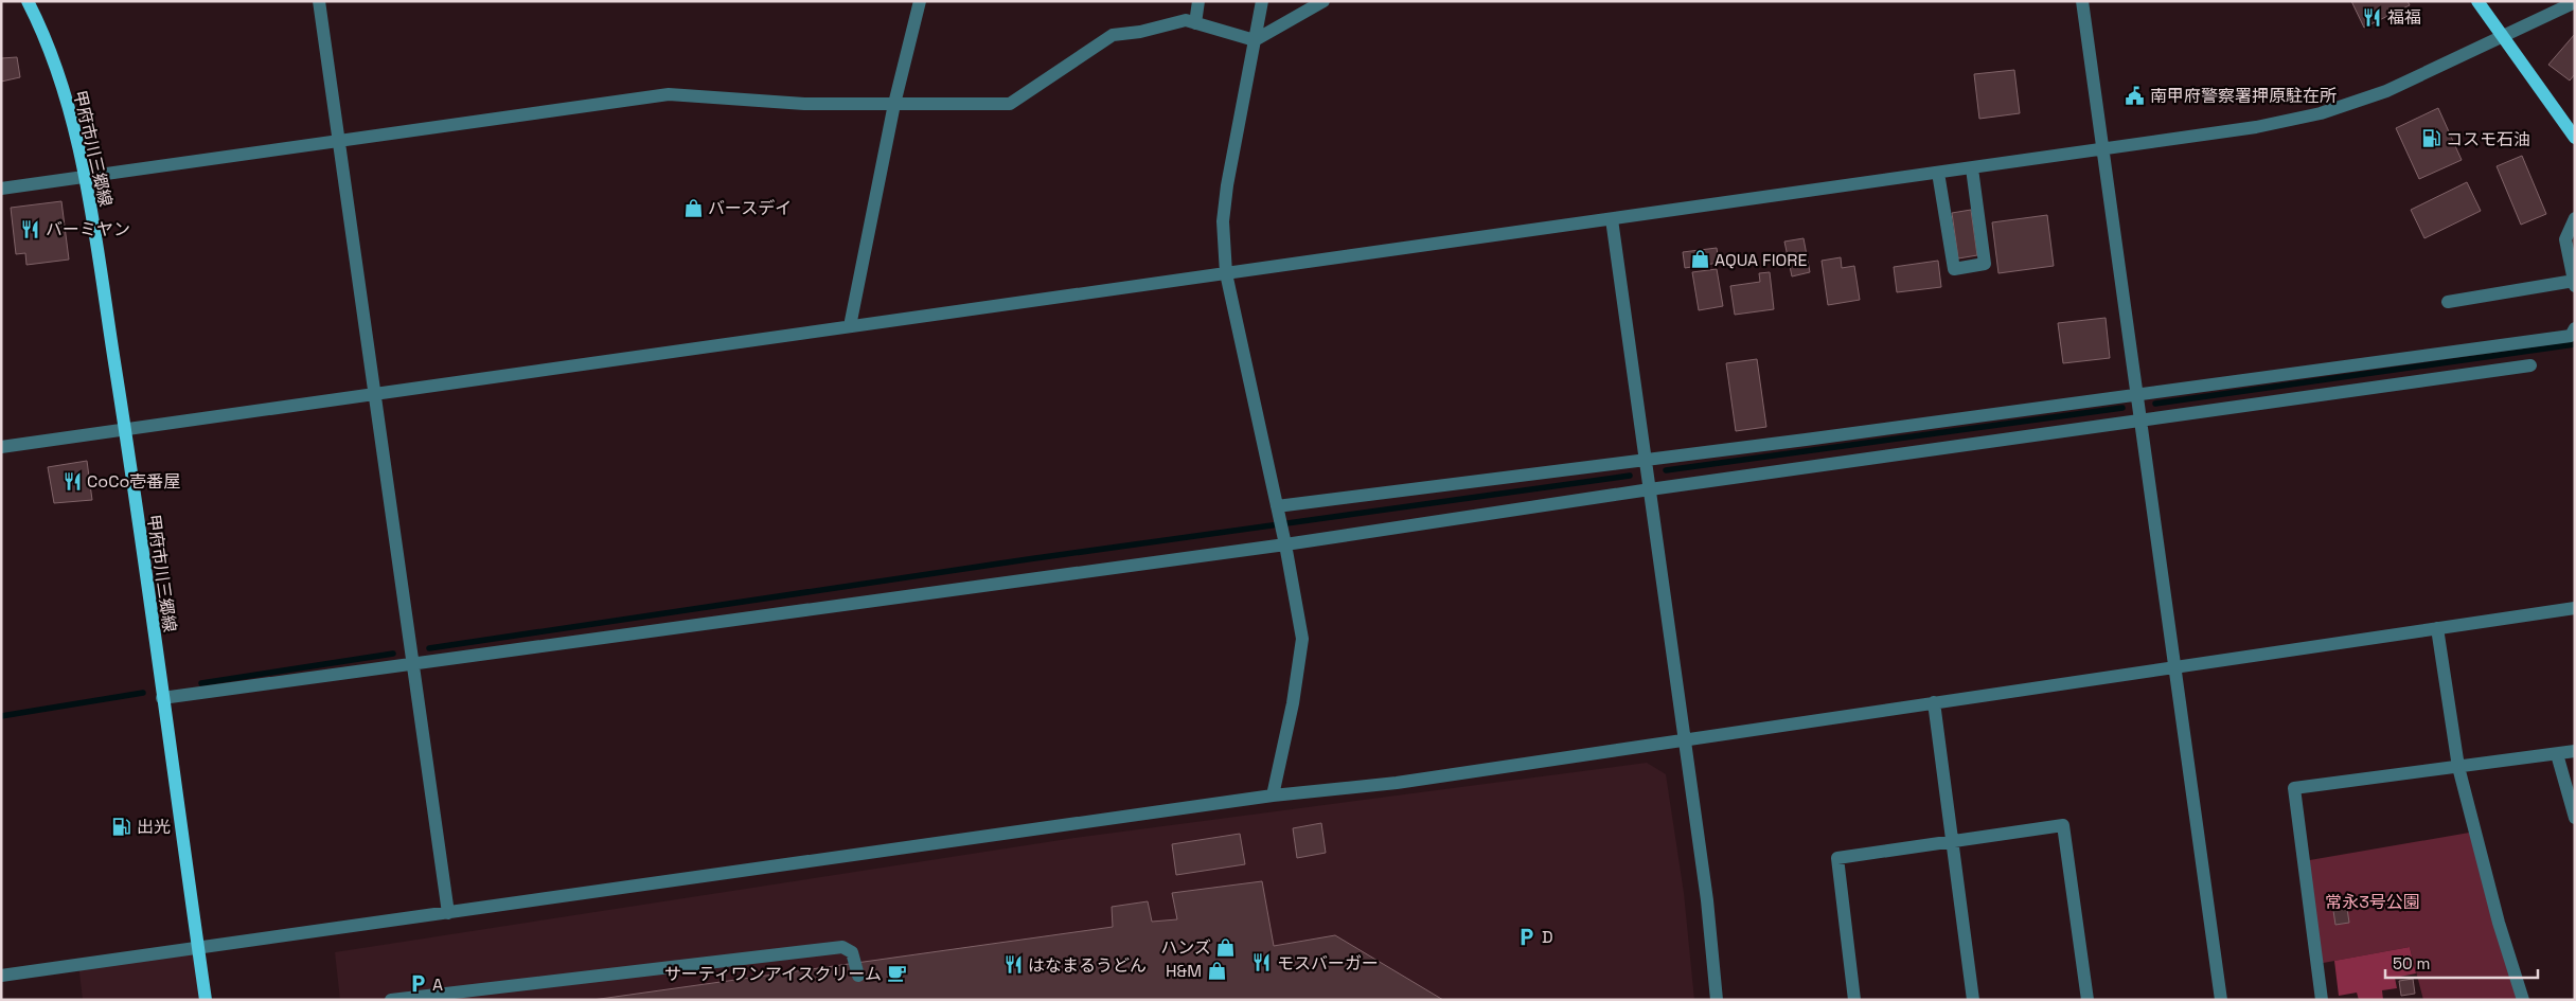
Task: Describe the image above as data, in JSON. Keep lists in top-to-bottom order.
{
  "streets": {
    "main road": ["甲府市川三郷線"]
  },
  "parks": ["常永3号公園"],
  "places": {
    "restaurant": [
      "福福",
      "バーミヤン",
      "CoCo壱番屋",
      "モスバーガー",
      "はなまるうどん"
    ],
    "public building": ["南甲府警察署押原駐在所"],
    "fuel station": ["コスモ石油", "出光"],
    "shop": [
      "バースデイ",
      "AQUA FIORE",
      "ハンズ",
      "H&M"
    ],
    "parking": ["D", "A"],
    "cafe": ["サーティワンアイスクリーム"]
  },
  "scale_bar": "50 m"
}
